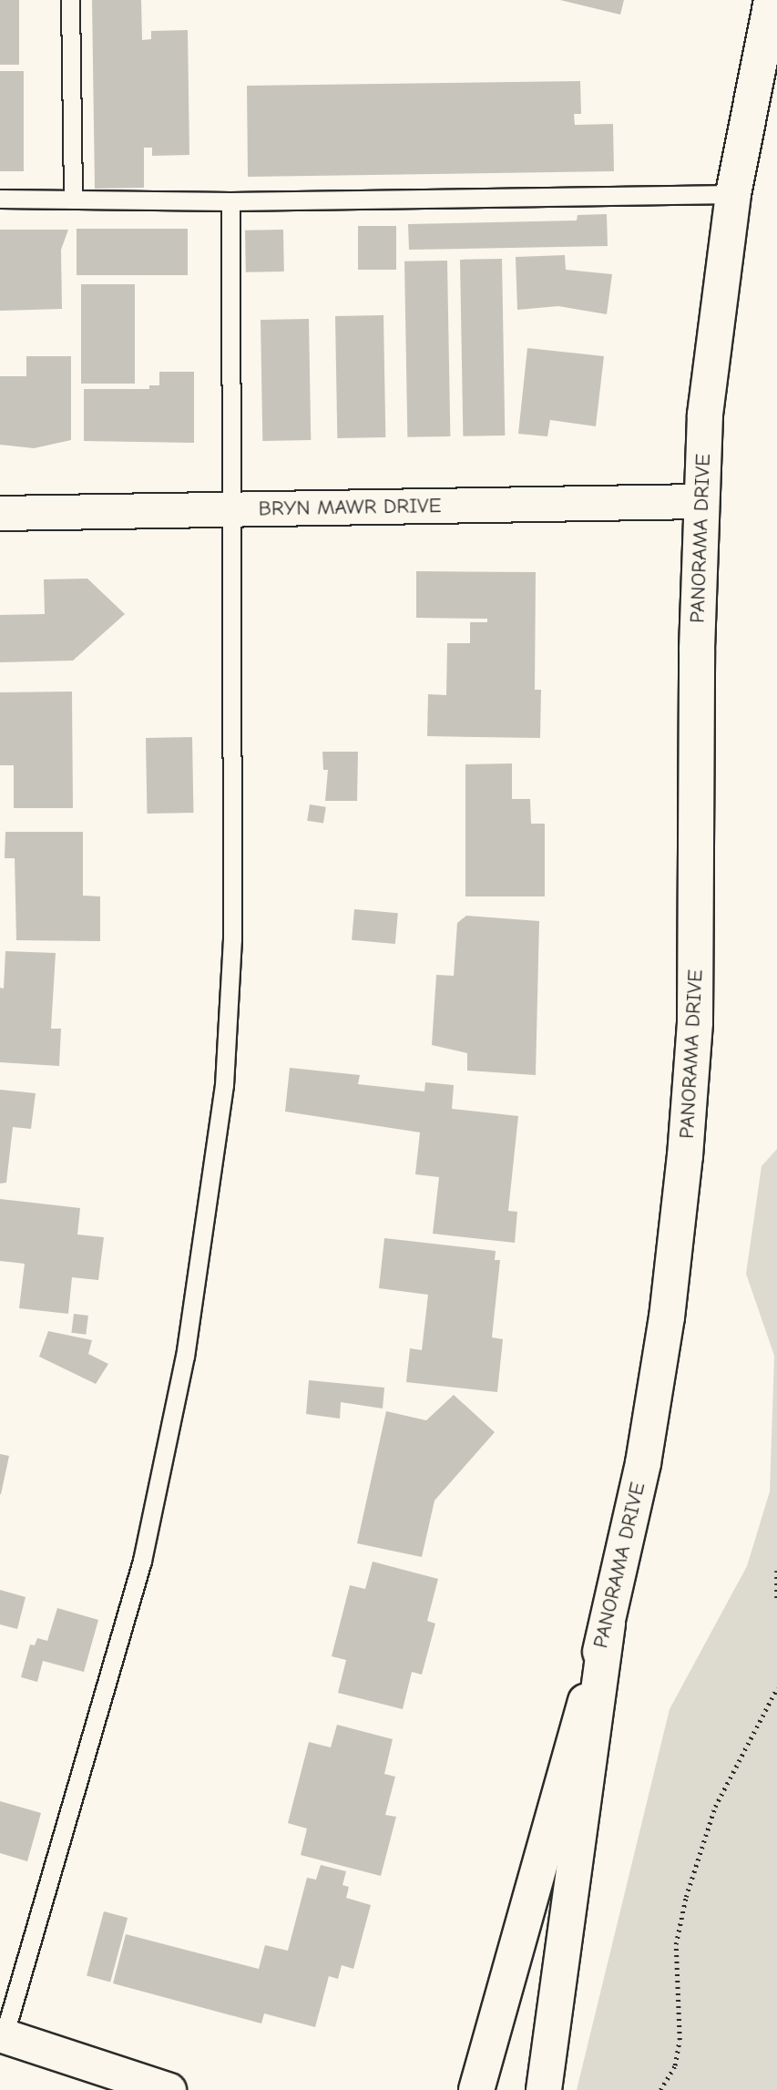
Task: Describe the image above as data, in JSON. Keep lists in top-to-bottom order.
{
  "streets": {
    "main road": ["PANORAMA DRIVE"],
    "street": ["BRYN MAWR DRIVE"]
  },
  "crossings": [
    ["BRYN MAWR DRIVE", "PANORAMA DRIVE"]
  ]
}
